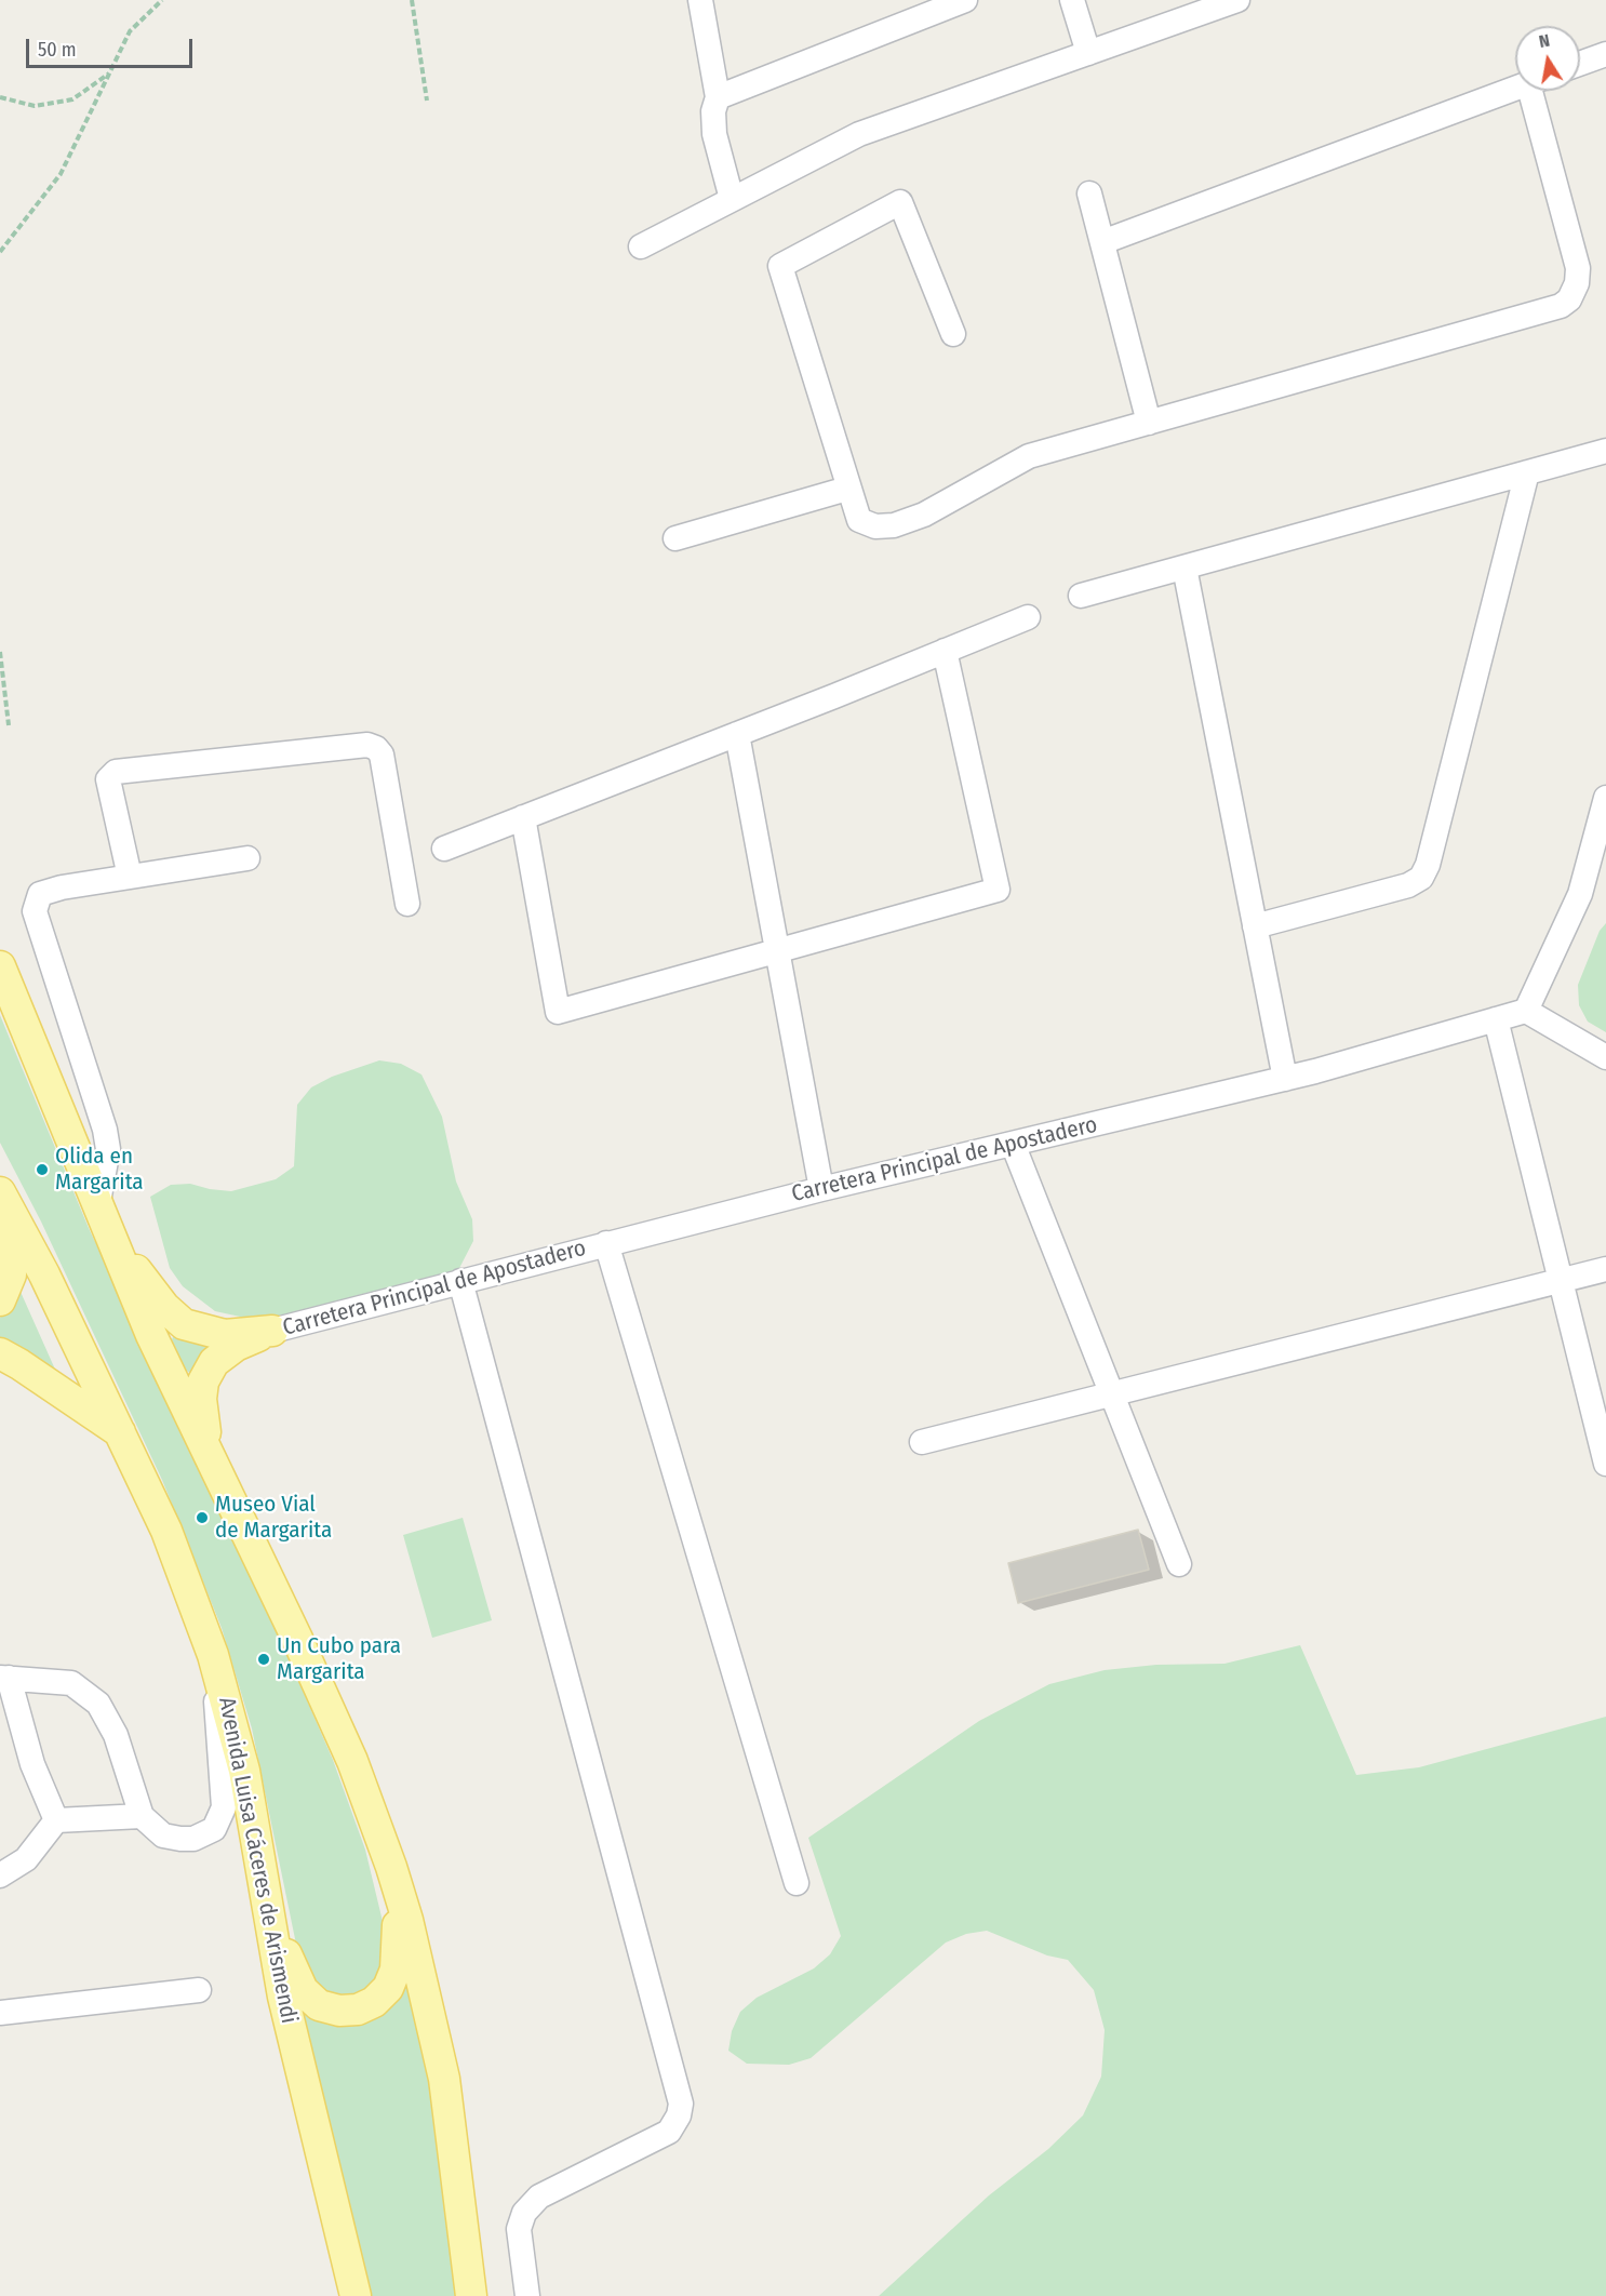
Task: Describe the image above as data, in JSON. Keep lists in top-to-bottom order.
{
  "streets": {
    "main road": ["Avenida Luisa Cáceres de Arismendi"],
    "street": ["Carretera Principal de Apostadero"]
  },
  "places": ["Olida en Margarita", "Museo Vial de Margarita", "Un Cubo para Margarita"],
  "scale_bar": "50 m",
  "north": "top"
}
